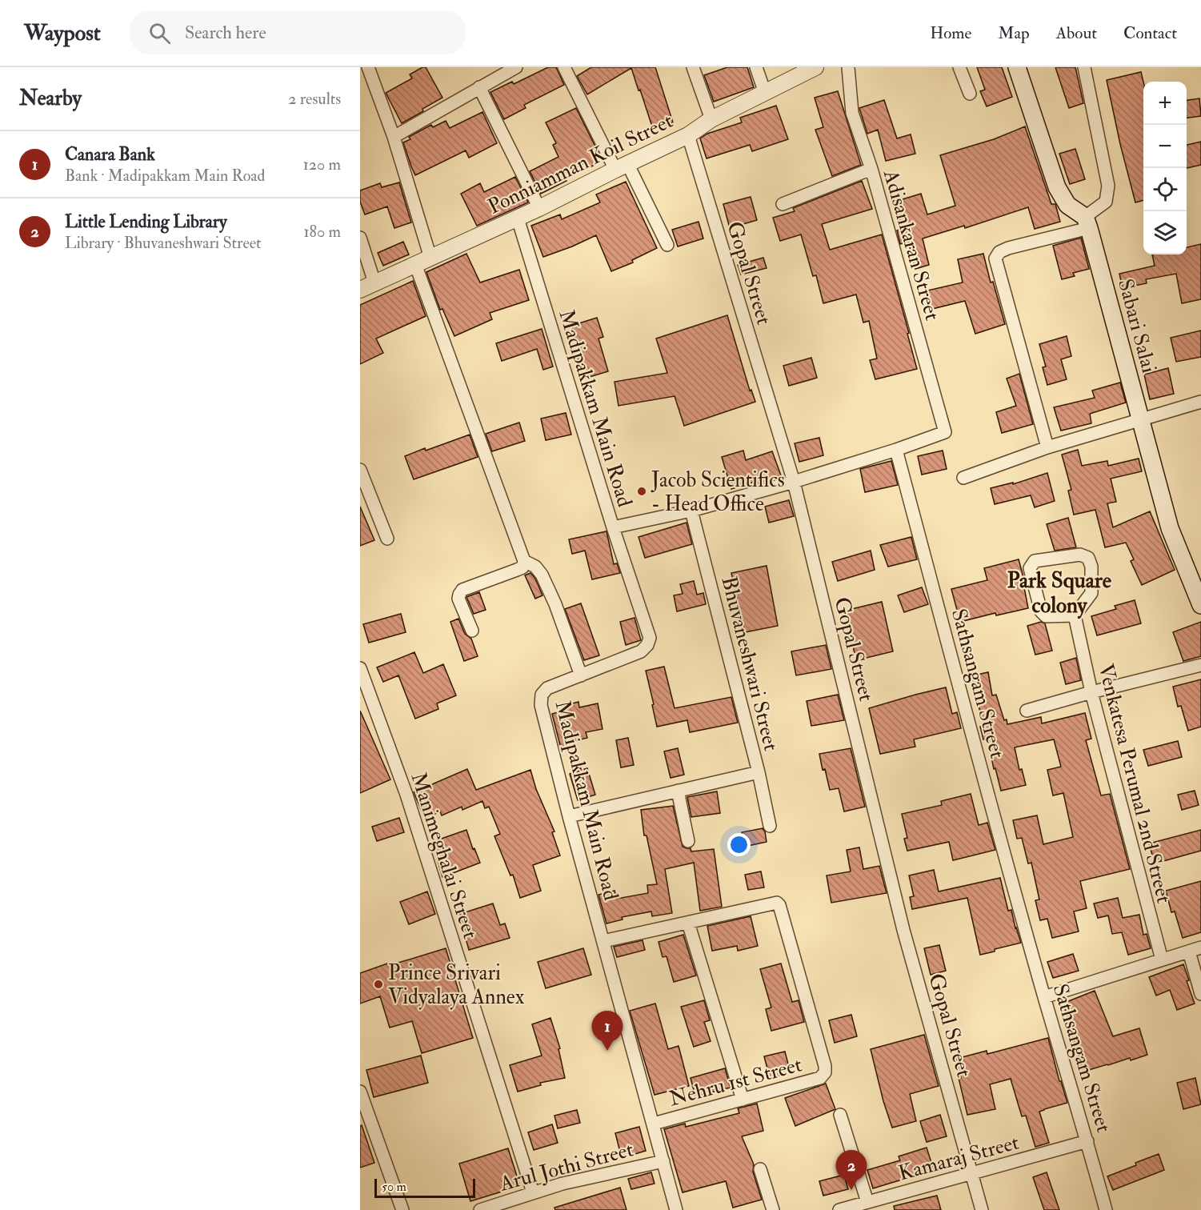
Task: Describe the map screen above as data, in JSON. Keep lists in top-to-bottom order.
{
  "streets": {
    "main road": ["Sabari Salai"],
    "street": [
      "Ponniamman Koil Street",
      "Adisankaran Street",
      "Gopal Street",
      "Madipakkam Main Road",
      "Bhuvaneshwari Street",
      "Sathsangam Street",
      "Venkatesa Perumal 2nd Street",
      "Manimeghalai Street",
      "Nehru 1st Street",
      "Kamaraj Street",
      "Arul Jothi Street"
    ]
  },
  "crossings": [
    ["Ponniamman Koil Street", "Gopal Street"],
    ["Ponniamman Koil Street", "Madipakkam Main Road"],
    ["Adisankaran Street", "Sathsangam Street"],
    ["Gopal Street", "Kamaraj Street"],
    ["Madipakkam Main Road", "Nehru 1st Street"],
    ["Madipakkam Main Road", "Arul Jothi Street"],
    ["Sathsangam Street", "Kamaraj Street"],
    ["Manimeghalai Street", "Arul Jothi Street"]
  ],
  "districts": ["Park Square colony"],
  "places": ["Jacob Scientifics - Head Office", "Prince Srivari Vidyalaya Annex"],
  "scale_bar": "50 m",
  "page": {
    "header": "Waypost",
    "search": "Search here",
    "nav": [
      "Home",
      "Map",
      "About",
      "Contact"
    ],
    "heading": ["Nearby", "2 results"],
    "map_buttons": ["+", "−"],
    "list": [
      {
        "mark": "1",
        "name": "Canara Bank",
        "note": "Bank · Madipakkam Main Road",
        "value": "120 m"
      },
      {
        "mark": "2",
        "name": "Little Lending Library",
        "note": "Library · Bhuvaneshwari Street",
        "value": "180 m"
      }
    ],
    "pins": ["1", "2"],
    "scale": "50 m"
  }
}
